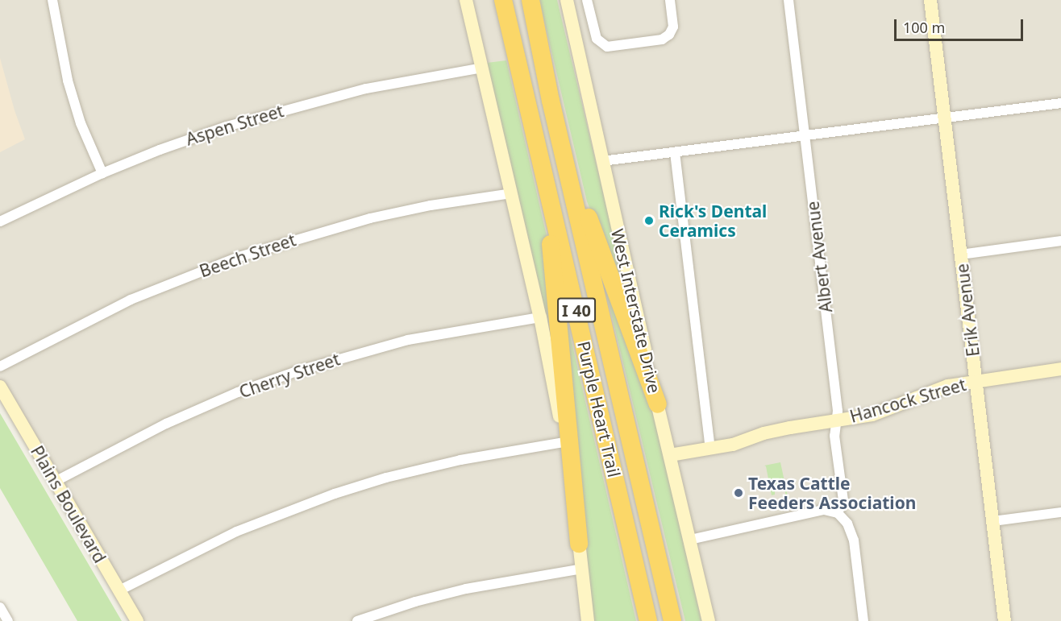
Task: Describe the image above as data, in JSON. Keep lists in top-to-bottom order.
{
  "streets": {
    "highway": ["I 40", "Purple Heart Trail"],
    "main road": [
      "Erik Avenue",
      "West Interstate Drive",
      "Hancock Street",
      "Plains Boulevard"
    ],
    "street": [
      "Aspen Street",
      "Beech Street",
      "Albert Avenue",
      "Cherry Street"
    ]
  },
  "crossings": [
    ["Albert Avenue", "Hancock Street"],
    ["Erik Avenue", "Hancock Street"],
    ["West Interstate Drive", "Hancock Street"],
    ["Cherry Street", "Plains Boulevard"]
  ],
  "places": ["Rick's Dental Ceramics", "Texas Cattle Feeders Association"],
  "scale_bar": "100 m"
}
